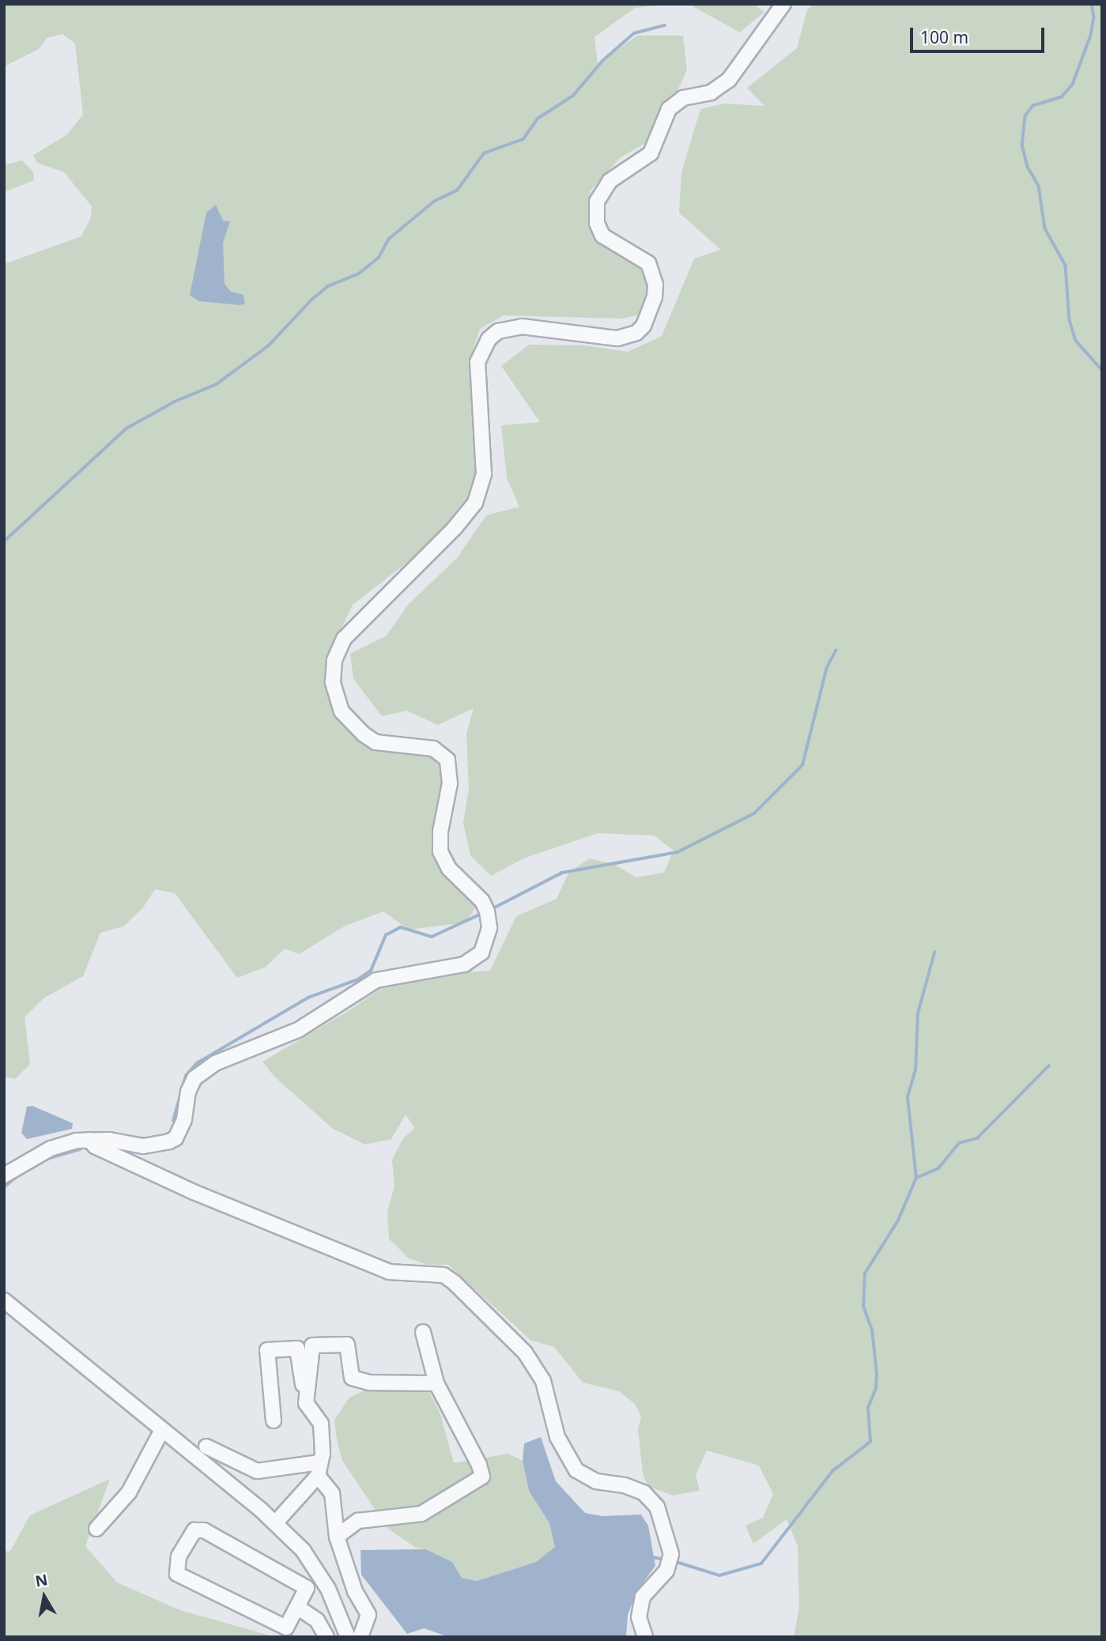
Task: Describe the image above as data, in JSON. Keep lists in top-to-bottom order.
{
  "scale_bar": "100 m",
  "north": "top"
}
